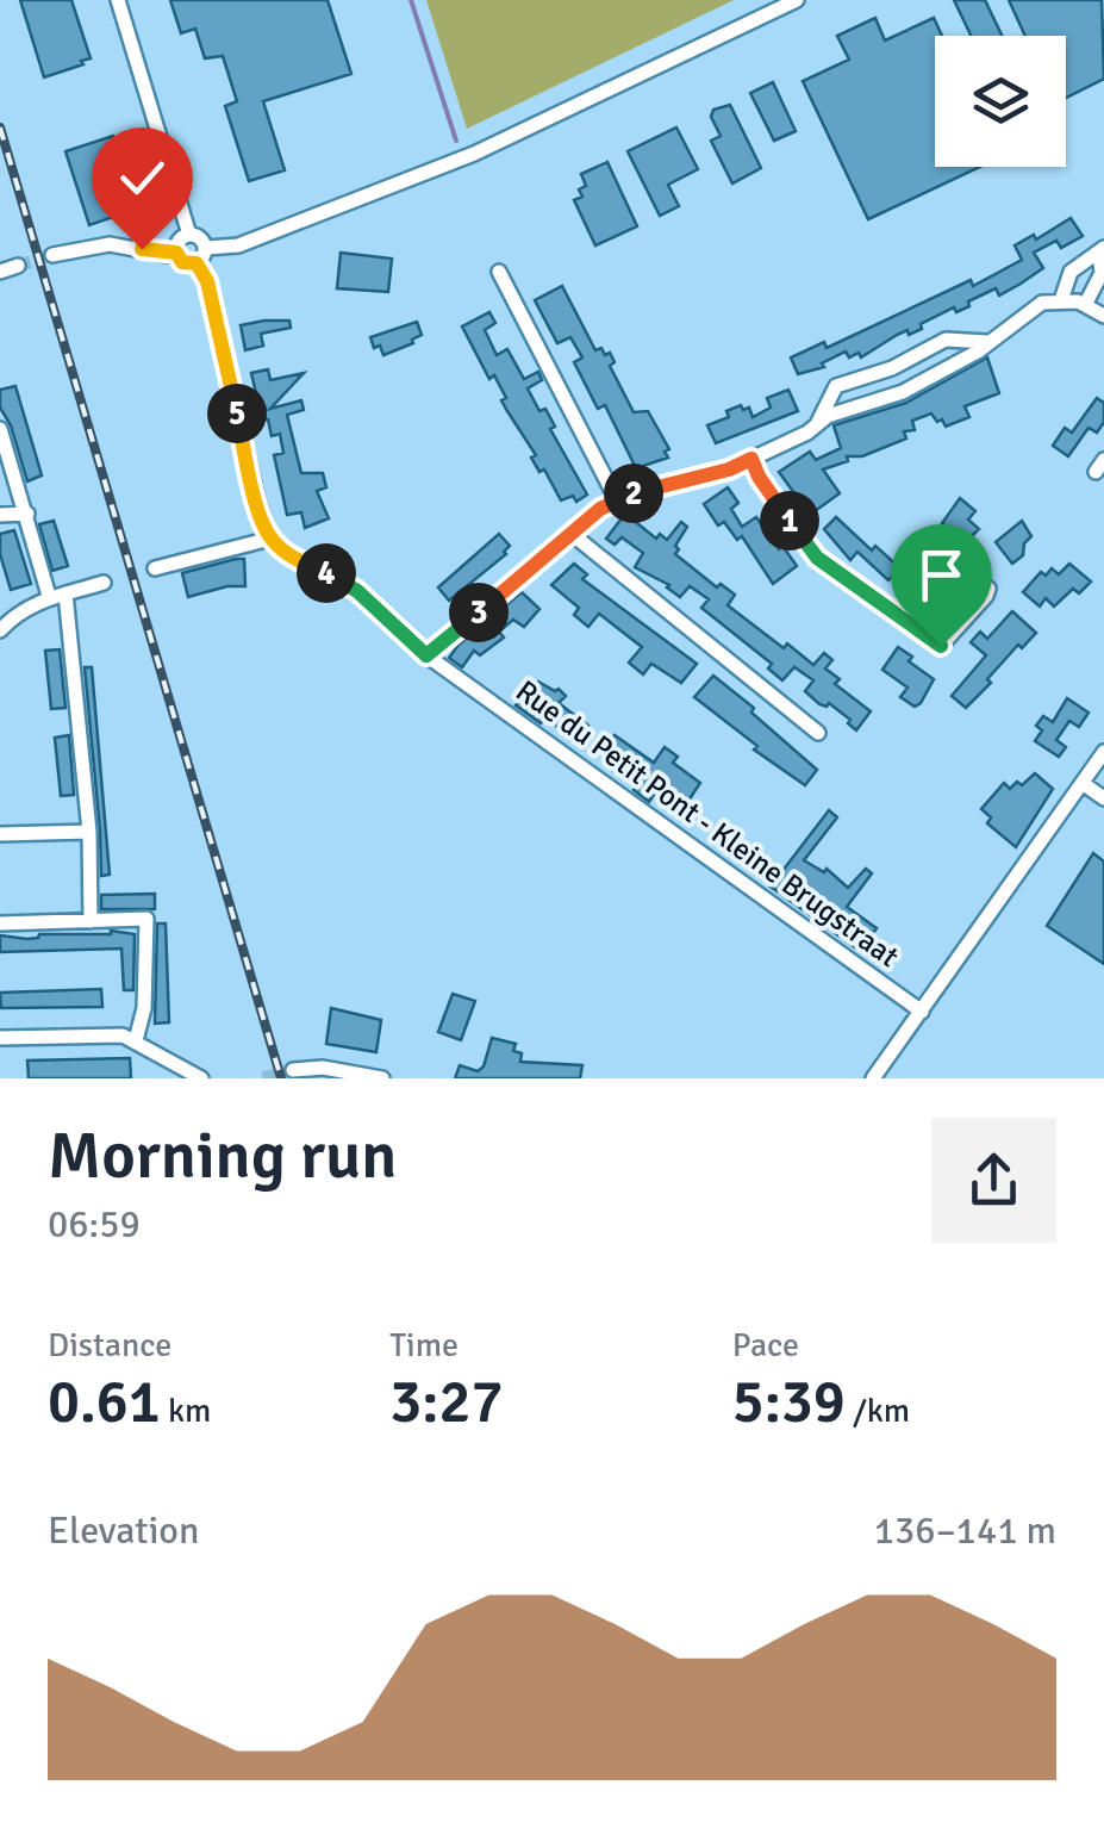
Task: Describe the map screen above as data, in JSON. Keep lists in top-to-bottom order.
{
  "streets": {
    "street": ["Rue du Petit Pont - Kleine Brugstraat"]
  },
  "page": {
    "pins": [
      "5",
      "2",
      "1",
      "4",
      "3"
    ],
    "heading": ["Morning run", "06:59"],
    "stats": [
      ["Distance", "0.61 km"],
      ["Time", "3:27"],
      ["Pace", "5:39 /km"]
    ],
    "chart": ["Elevation", "136–141 m"]
  }
}
